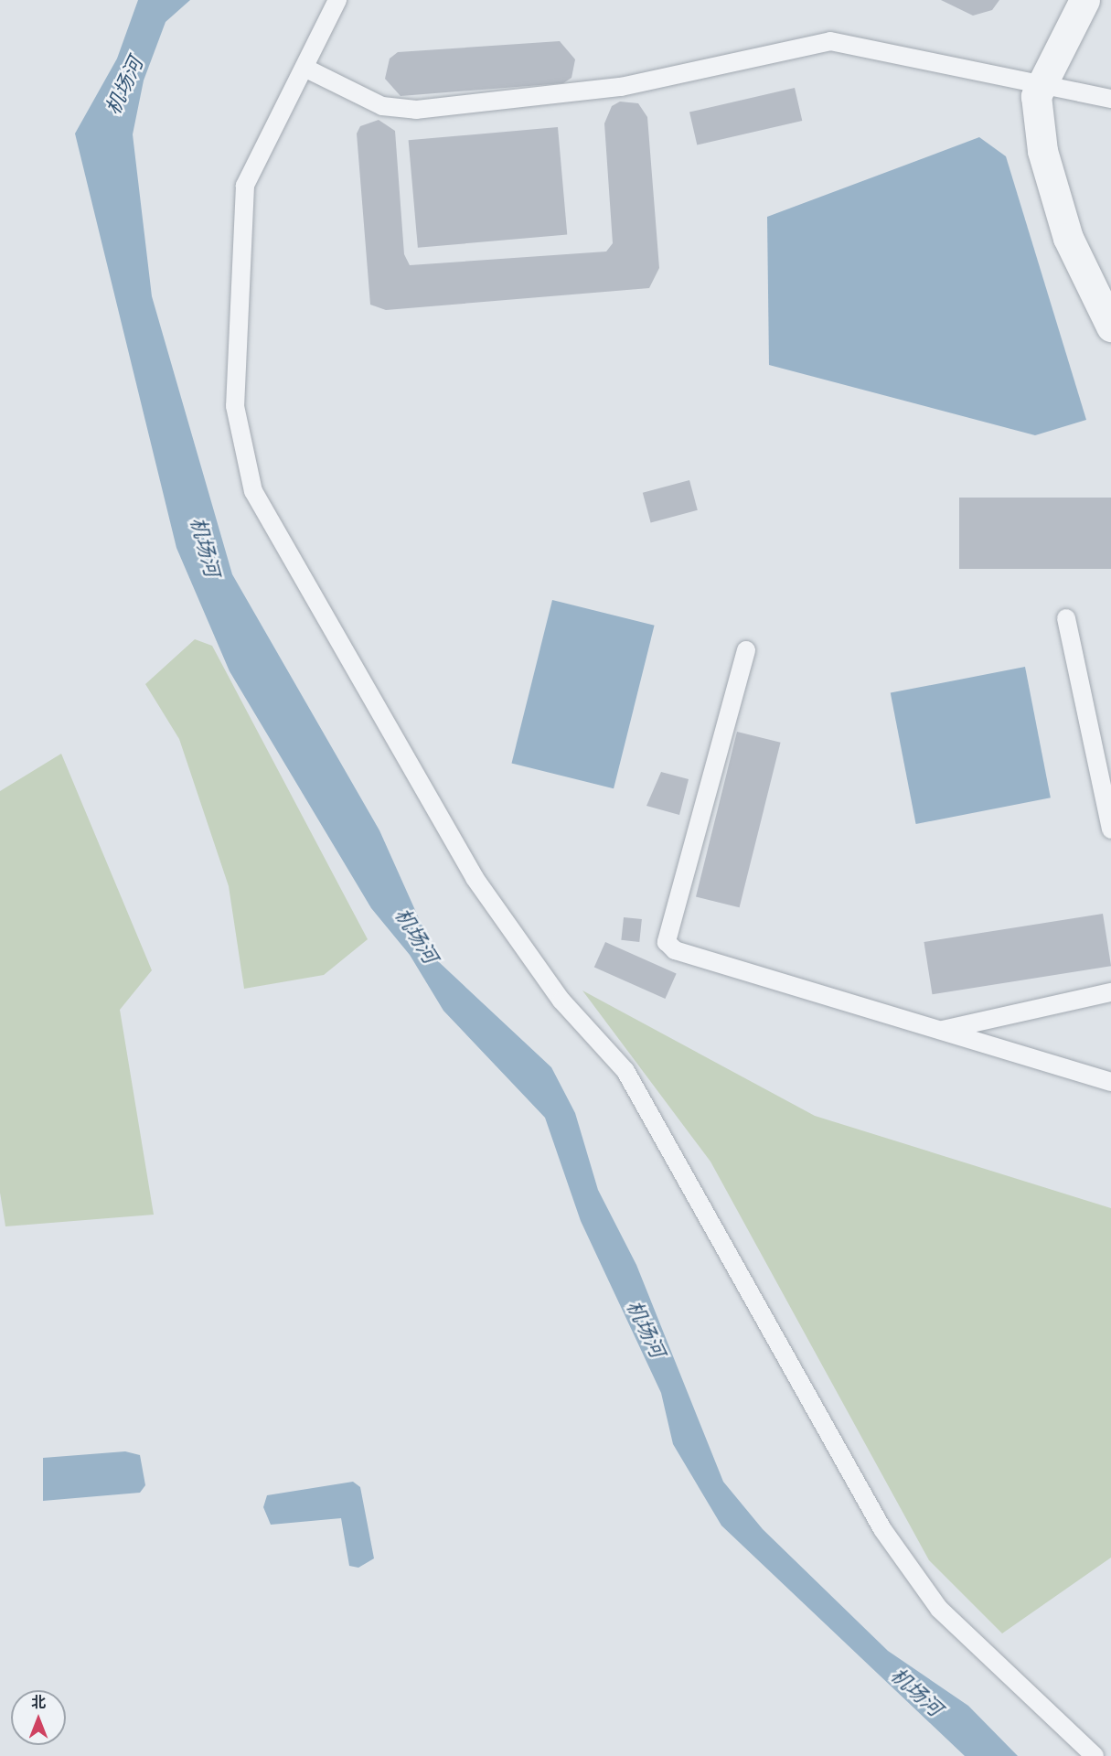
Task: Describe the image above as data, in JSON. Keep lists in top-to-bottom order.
{
  "water": ["机场河"],
  "north": "top"
}
